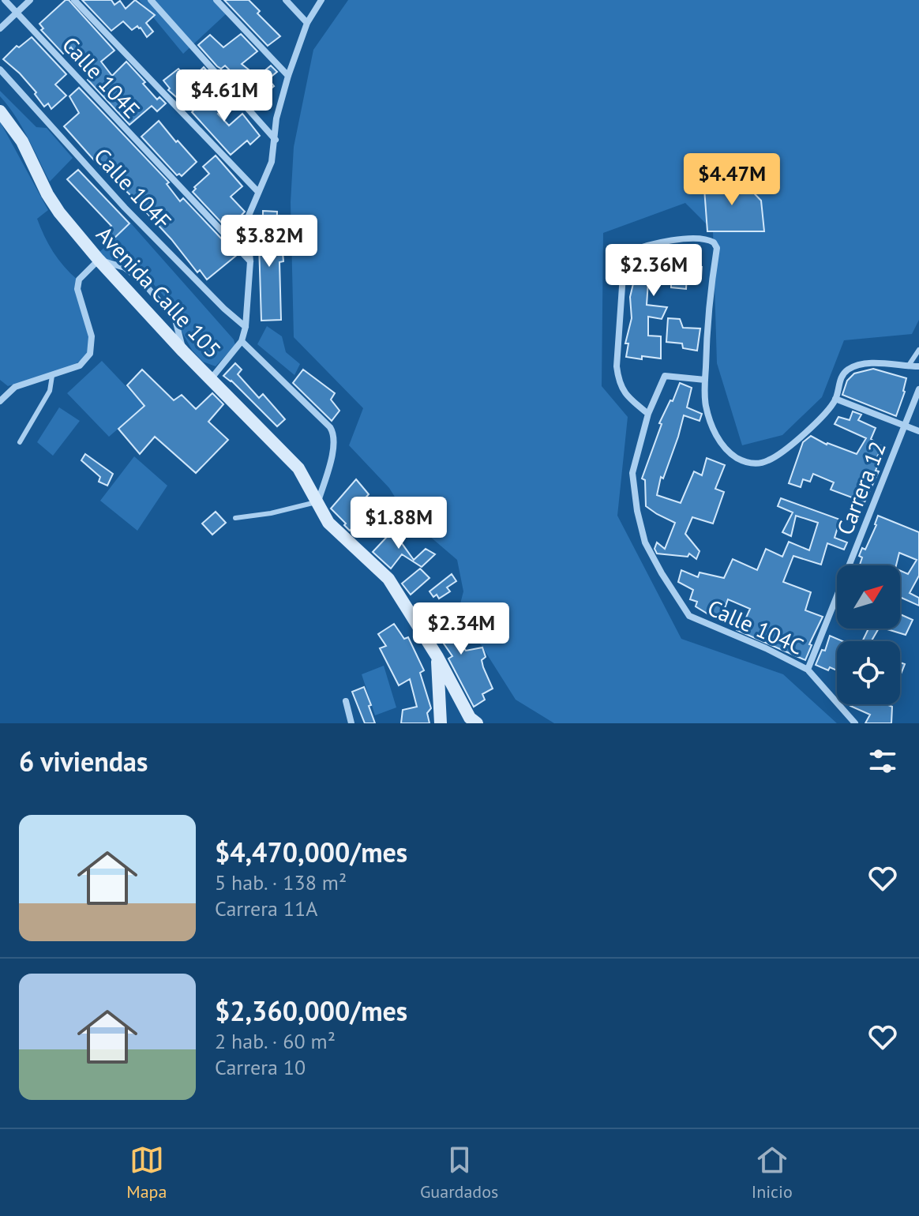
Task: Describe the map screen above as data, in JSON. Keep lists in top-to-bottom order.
{
  "streets": {
    "main road": ["Avenida Calle 105"],
    "street": [
      "Calle 104E",
      "Calle 104F",
      "Carrera 12",
      "Calle 104C"
    ]
  },
  "crossings": [
    ["Carrera 12", "Calle 104C"]
  ],
  "north": "top right",
  "page": {
    "price": [
      "$4.61M",
      "$4.47M",
      "$3.82M",
      "$2.36M",
      "$1.88M",
      "$2.34M"
    ],
    "heading": "6 viviendas",
    "list": [
      {
        "name": "$4,470,000/mes",
        "note": "5 hab. · 138 m² · Carrera 11A"
      },
      {
        "name": "$2,360,000/mes",
        "note": "2 hab. · 60 m² · Carrera 10"
      }
    ],
    "tabs": ["Mapa", "Guardados", "Inicio"]
  }
}
